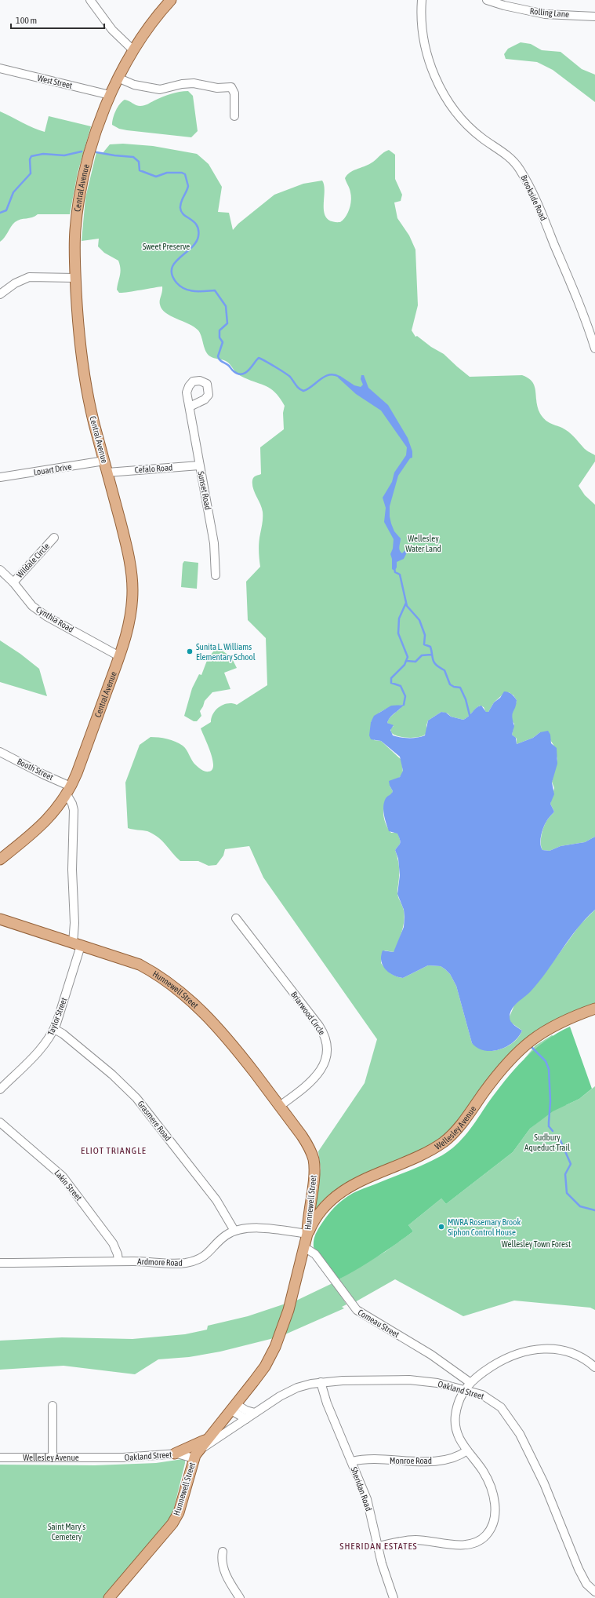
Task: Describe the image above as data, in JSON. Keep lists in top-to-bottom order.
{
  "streets": {
    "main road": ["Central Avenue", "Hunnewell Street", "Wellesley Avenue"],
    "street": [
      "Rolling Lane",
      "West Street",
      "Brookside Road",
      "Cefalo Road",
      "Louart Drive",
      "Sunset Road",
      "Wildale Circle",
      "Cynthia Road",
      "Booth Street",
      "Briarwood Circle",
      "Taylor Street",
      "Grasmere Road",
      "Lakin Street",
      "Ardmore Road",
      "Comeau Street",
      "Oakland Street",
      "Monroe Road",
      "Sheridan Road"
    ]
  },
  "crossings": [
    ["West Street", "Central Avenue"],
    ["Central Avenue", "Cefalo Road"],
    ["Central Avenue", "Louart Drive"],
    ["Central Avenue", "Cynthia Road"],
    ["Central Avenue", "Booth Street"],
    ["Central Avenue", "Taylor Street"],
    ["Cefalo Road", "Sunset Road"],
    ["Wildale Circle", "Cynthia Road"],
    ["Booth Street", "Taylor Street"],
    ["Hunnewell Street", "Briarwood Circle"],
    ["Hunnewell Street", "Taylor Street"],
    ["Hunnewell Street", "Wellesley Avenue"],
    ["Hunnewell Street", "Ardmore Road"],
    ["Hunnewell Street", "Comeau Street"],
    ["Hunnewell Street", "Oakland Street"],
    ["Taylor Street", "Grasmere Road"],
    ["Grasmere Road", "Ardmore Road"],
    ["Wellesley Avenue", "Ardmore Road"],
    ["Wellesley Avenue", "Oakland Street"],
    ["Lakin Street", "Ardmore Road"],
    ["Oakland Street", "Sheridan Road"],
    ["Monroe Road", "Sheridan Road"]
  ],
  "districts": ["ELIOT TRIANGLE", "SHERIDAN ESTATES"],
  "parks": [
    "Sweet Preserve",
    "Wellesley Water Land",
    "Sudbury Aqueduct Trail",
    "Wellesley Town Forest",
    "Saint Mary's Cemetery"
  ],
  "places": ["Sunita L. Williams Elementary School", "MWRA Rosemary Brook Siphon Control House"],
  "scale_bar": "100 m"
}
